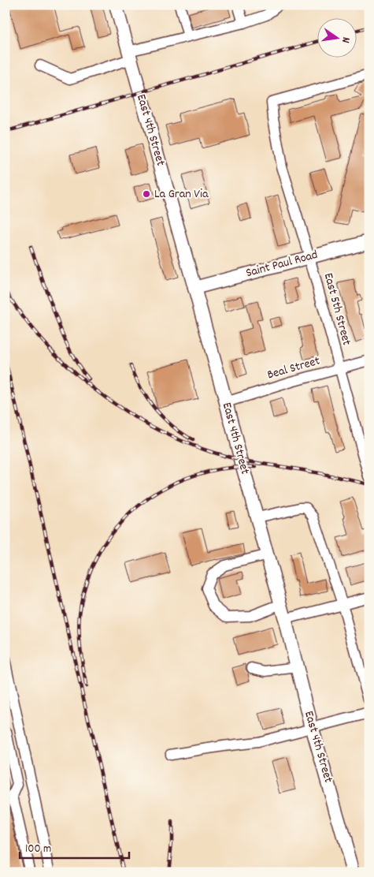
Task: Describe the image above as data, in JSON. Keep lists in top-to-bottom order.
{
  "streets": {
    "main road": ["East 4th Street", "Saint Paul Road"],
    "street": ["East 5th Street", "Beal Street"]
  },
  "crossings": [
    ["East 4th Street", "Saint Paul Road"],
    ["East 4th Street", "Beal Street"],
    ["Saint Paul Road", "East 5th Street"],
    ["East 5th Street", "Beal Street"]
  ],
  "places": ["La Gran Via"],
  "scale_bar": "100 m",
  "north": "right"
}
